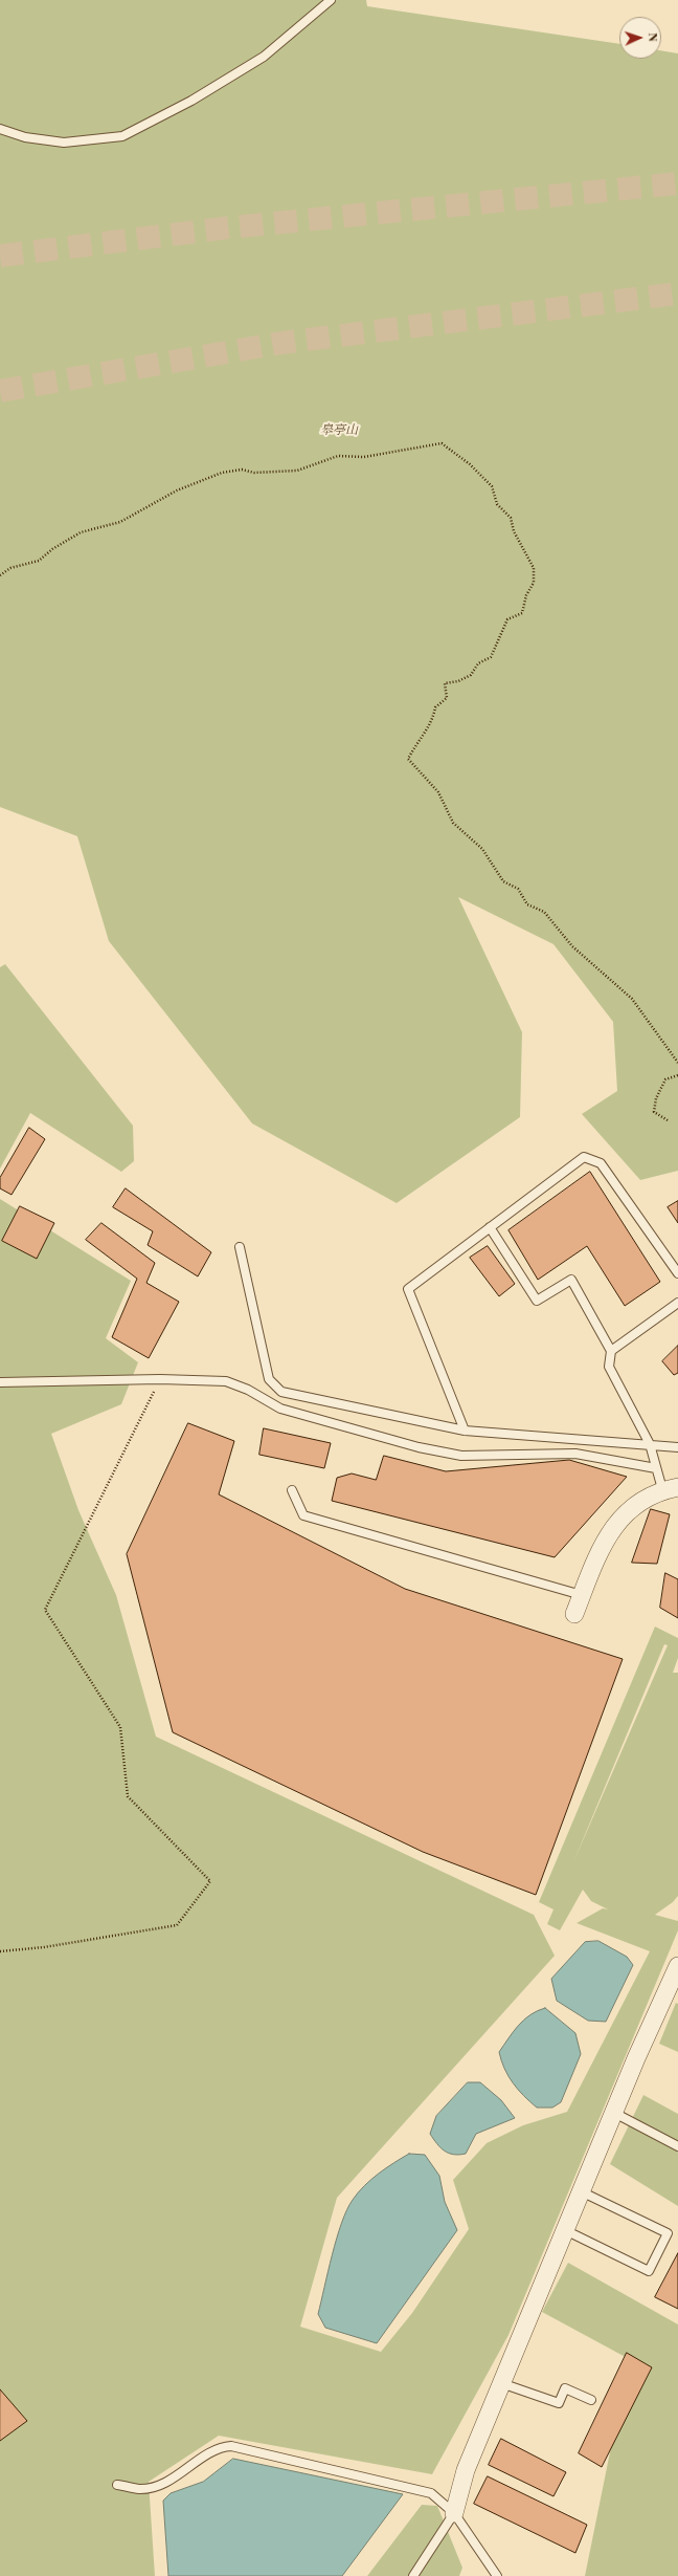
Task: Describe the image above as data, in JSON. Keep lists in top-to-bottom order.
{
  "parks": ["皋亭山"],
  "north": "right"
}
